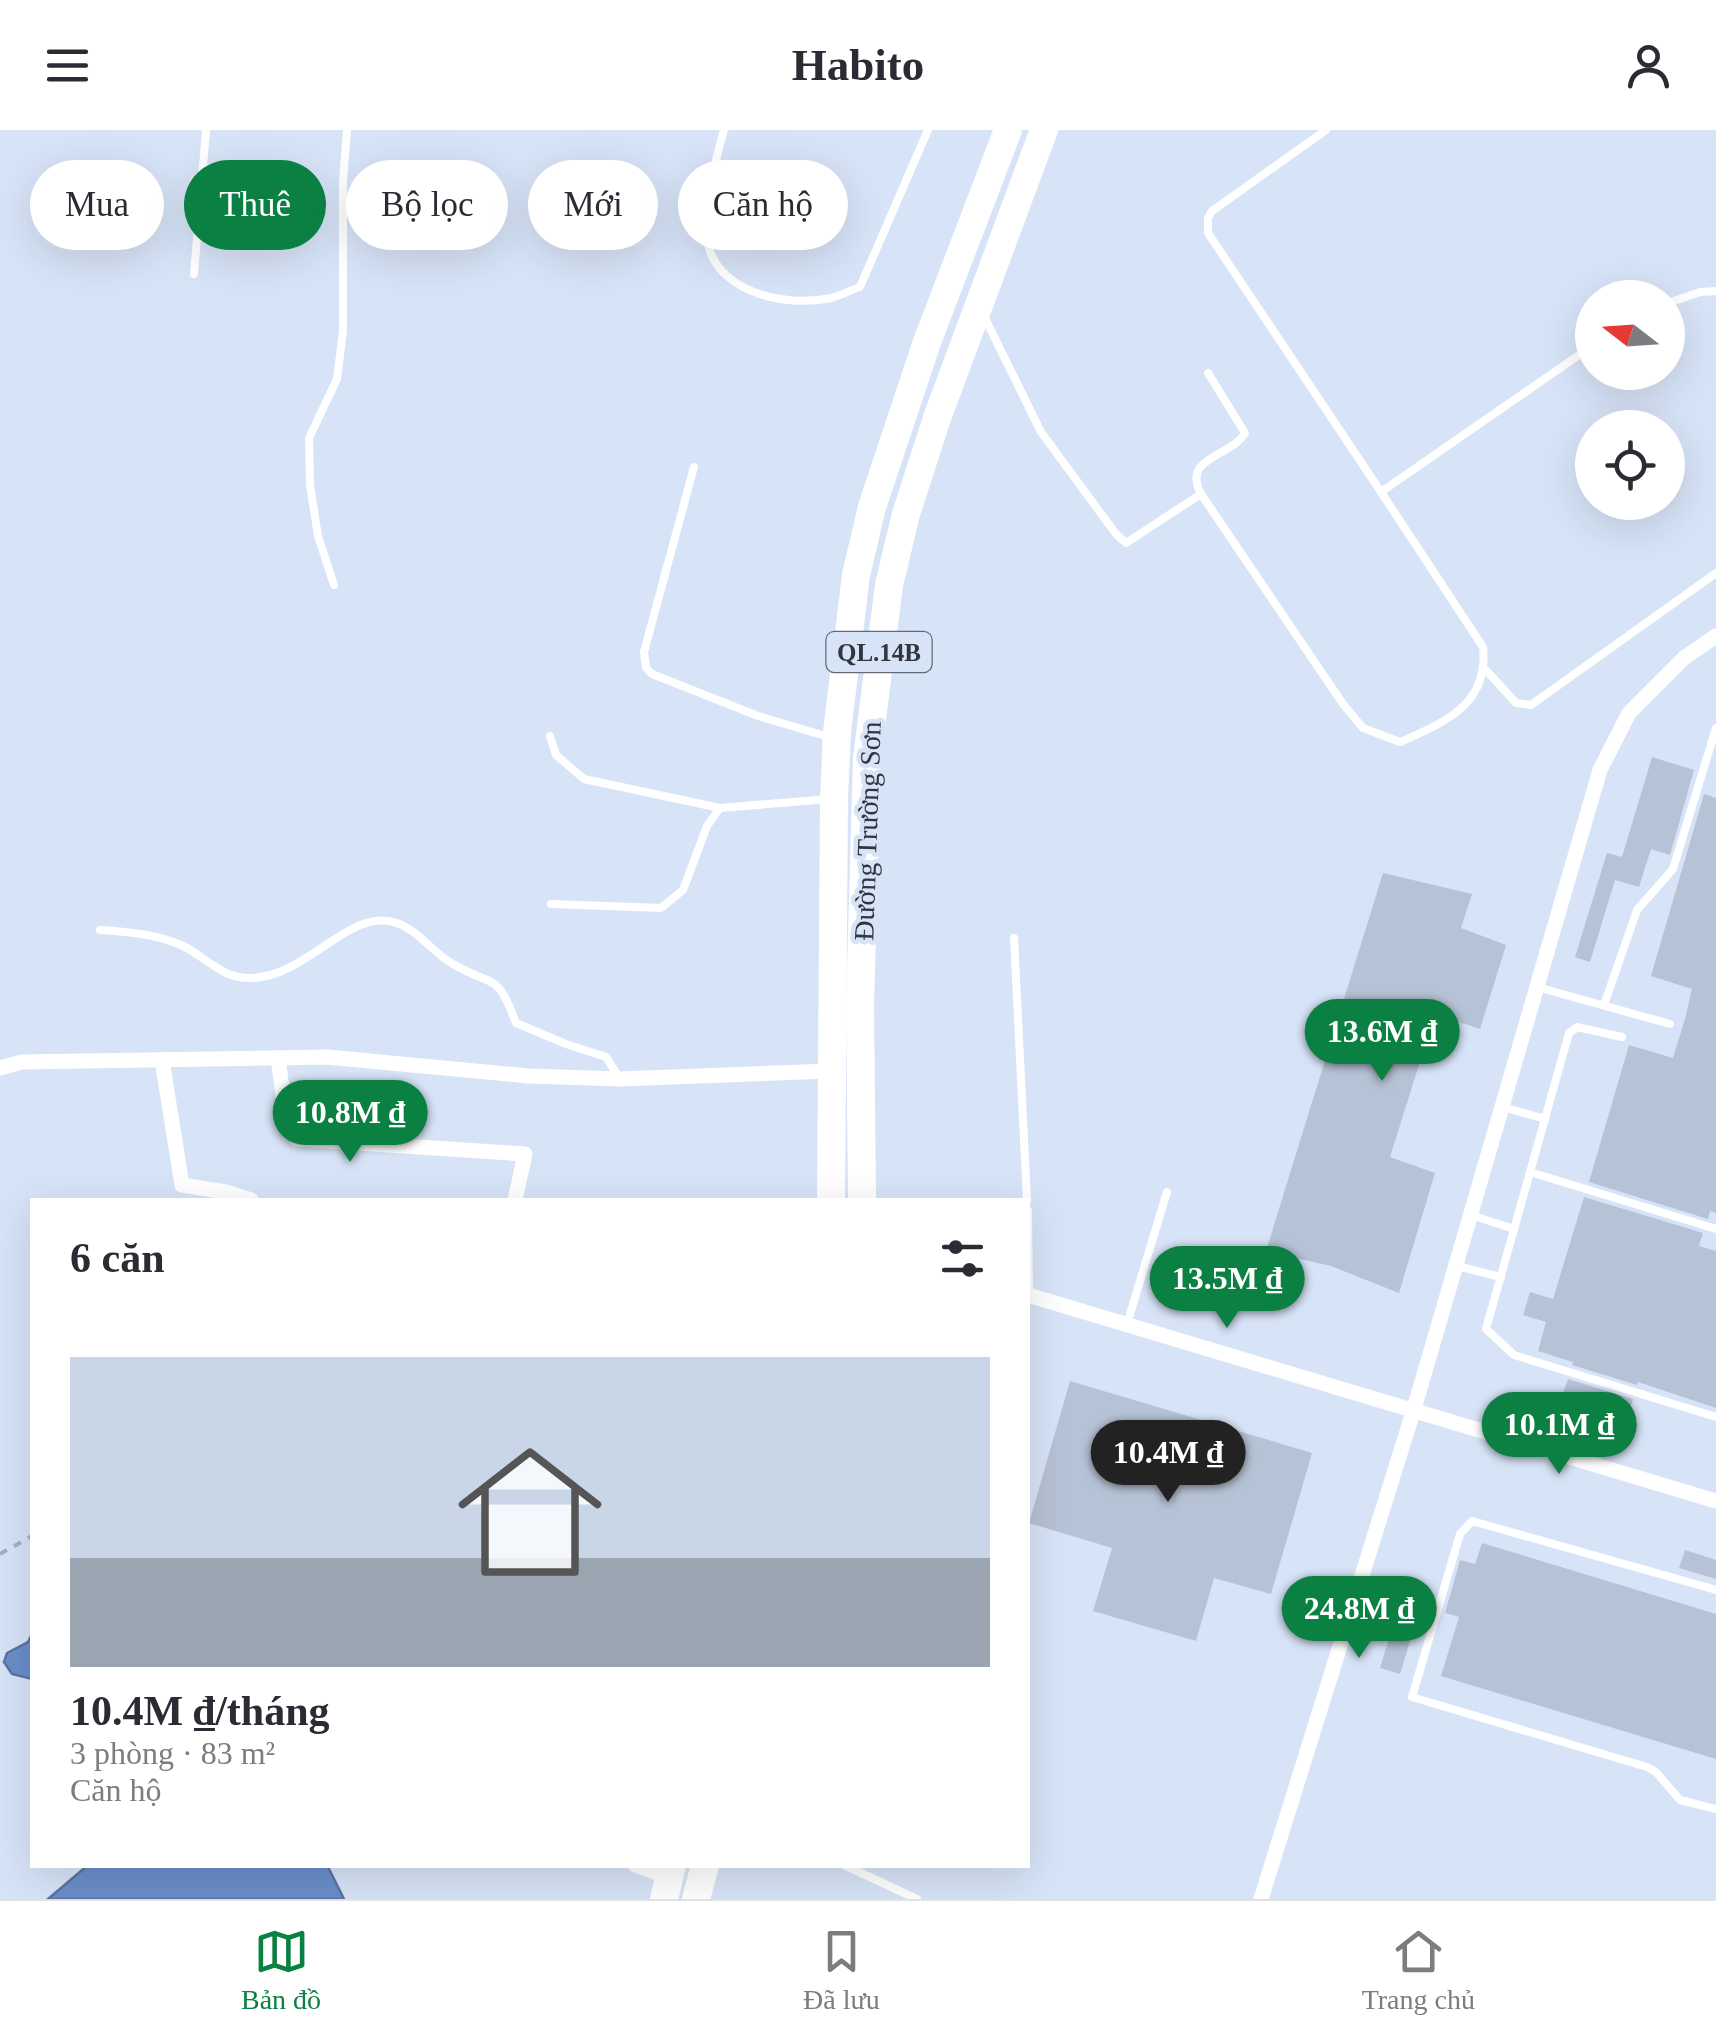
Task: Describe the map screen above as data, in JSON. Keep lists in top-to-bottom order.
{
  "streets": {
    "highway": ["QL.14B", "Đường Trường Sơn"]
  },
  "north": "left",
  "page": {
    "header": "Habito",
    "chip": [
      "Mua",
      "Thuê",
      "Bộ lọc",
      "Mới",
      "Căn hộ"
    ],
    "price": [
      "13.6M ₫",
      "10.8M ₫",
      "13.5M ₫",
      "10.1M ₫",
      "10.4M ₫",
      "24.8M ₫"
    ],
    "heading": "6 căn",
    "list": [
      {
        "name": "10.4M ₫/tháng",
        "note": "3 phòng · 83 m² · Căn hộ"
      }
    ],
    "tabs": ["Bản đồ", "Đã lưu", "Trang chủ"]
  }
}
